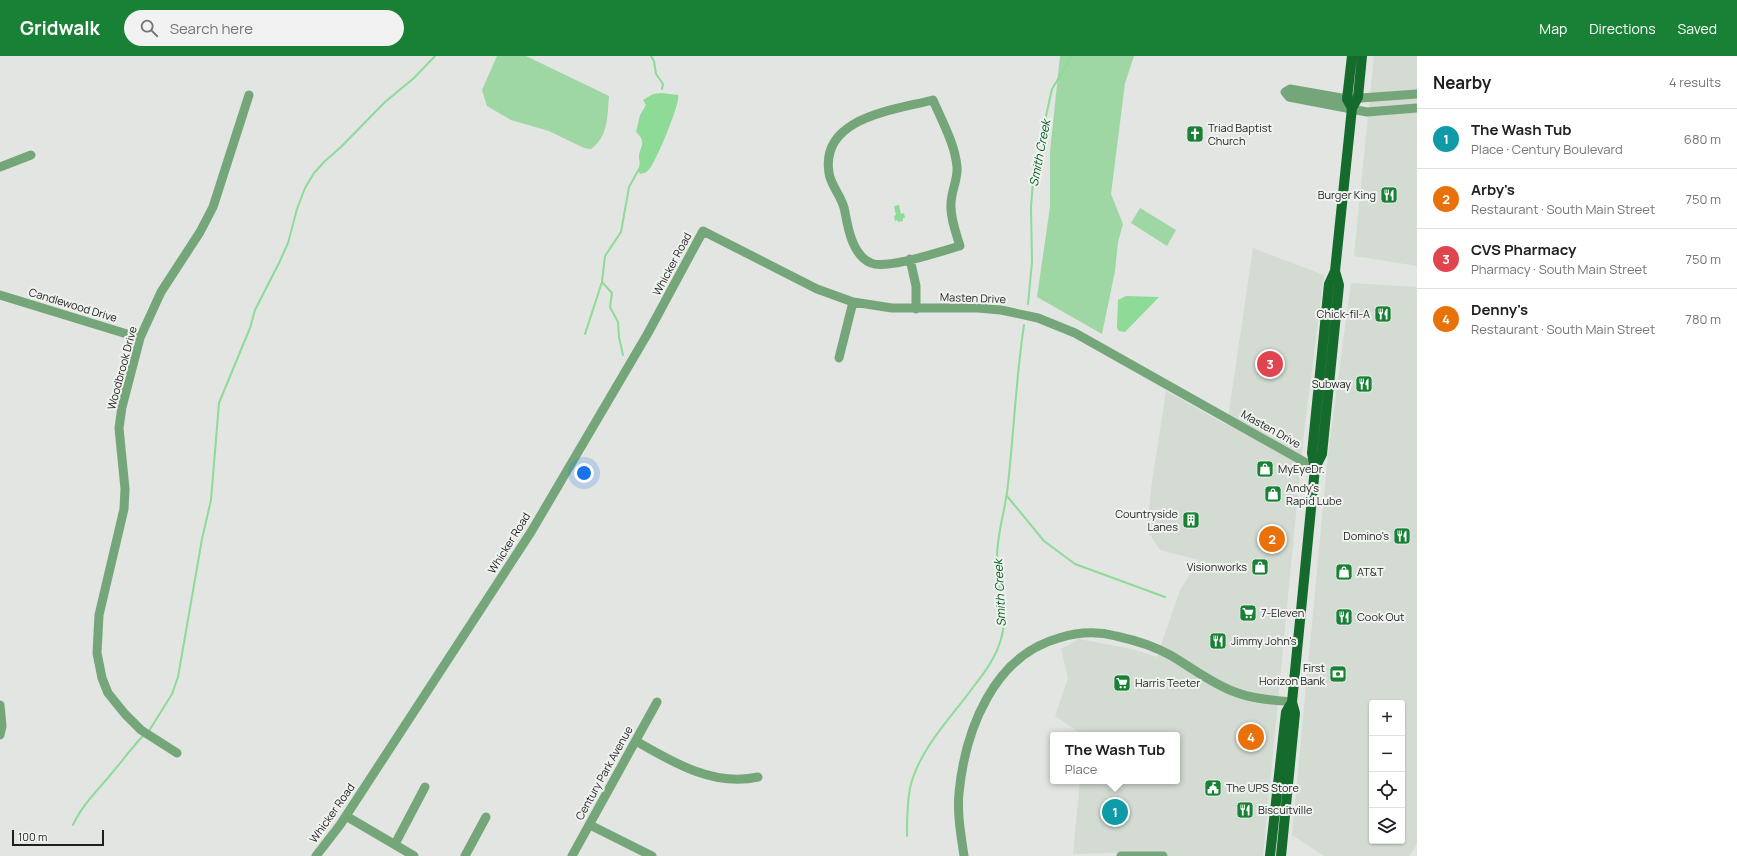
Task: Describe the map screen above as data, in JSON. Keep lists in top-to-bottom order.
{
  "streets": {
    "street": [
      "Whicker Road",
      "Masten Drive",
      "Candlewood Drive",
      "Woodbrook Drive",
      "Century Park Avenue"
    ]
  },
  "crossings": [
    ["Whicker Road", "Masten Drive"],
    ["Candlewood Drive", "Woodbrook Drive"]
  ],
  "water": ["Smith Creek"],
  "places": {
    "church": ["Triad Baptist Church"],
    "restaurant": [
      "Burger King",
      "Chick-fil-A",
      "Subway",
      "Domino's",
      "Cook Out",
      "Jimmy John's",
      "Biscuitville"
    ],
    "shop": [
      "MyEyeDr.",
      "Andy's Rapid Lube",
      "Visionworks",
      "AT&T"
    ],
    "building": ["Countryside Lanes"],
    "supermarket": ["7-Eleven", "Harris Teeter"],
    "bank": ["First Horizon Bank"],
    "public building": ["The UPS Store"]
  },
  "scale_bar": "100 m",
  "page": {
    "header": "Gridwalk",
    "search": "Search here",
    "nav": ["Map", "Directions", "Saved"],
    "heading": ["Nearby", "4 results"],
    "list": [
      {
        "mark": "1",
        "name": "The Wash Tub",
        "note": "Place · Century Boulevard",
        "value": "680 m"
      },
      {
        "mark": "2",
        "name": "Arby's",
        "note": "Restaurant · South Main Street",
        "value": "750 m"
      },
      {
        "mark": "3",
        "name": "CVS Pharmacy",
        "note": "Pharmacy · South Main Street",
        "value": "750 m"
      },
      {
        "mark": "4",
        "name": "Denny's",
        "note": "Restaurant · South Main Street",
        "value": "780 m"
      }
    ],
    "pins": [
      "3",
      "2",
      "4",
      "1"
    ],
    "map_buttons": ["+", "−"],
    "popup": ["The Wash Tub", "Place"],
    "scale": "100 m"
  }
}
